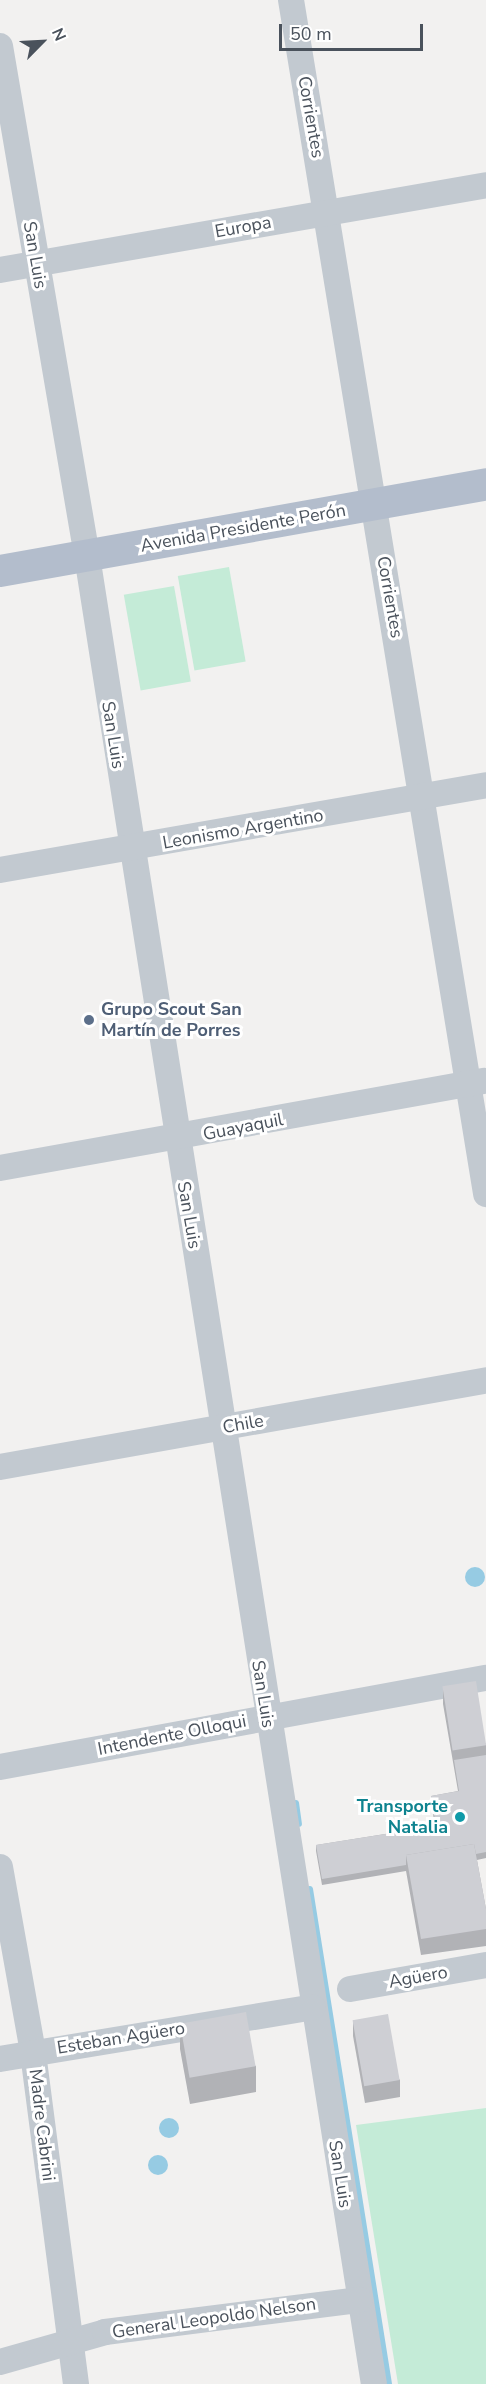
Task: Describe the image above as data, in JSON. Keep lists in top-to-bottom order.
{
  "streets": {
    "main road": ["Avenida Presidente Perón"],
    "street": [
      "Corrientes",
      "Europa",
      "San Luis",
      "Leonismo Argentino",
      "Guayaquil",
      "Chile",
      "Intendente Olloqui",
      "Agüero",
      "Esteban Agüero",
      "Madre Cabrini",
      "General Leopoldo Nelson"
    ]
  },
  "crossings": [
    ["Corrientes", "Europa"],
    ["Corrientes", "Avenida Presidente Perón"],
    ["Corrientes", "Leonismo Argentino"],
    ["Corrientes", "Guayaquil"],
    ["Europa", "San Luis"],
    ["San Luis", "Avenida Presidente Perón"],
    ["San Luis", "Leonismo Argentino"],
    ["San Luis", "Guayaquil"],
    ["San Luis", "Chile"],
    ["San Luis", "Intendente Olloqui"],
    ["San Luis", "Esteban Agüero"],
    ["San Luis", "General Leopoldo Nelson"],
    ["Esteban Agüero", "Madre Cabrini"],
    ["Madre Cabrini", "General Leopoldo Nelson"]
  ],
  "places": ["Grupo Scout San Martín de Porres", "Transporte Natalia"],
  "scale_bar": "50 m",
  "north": "top right"
}
